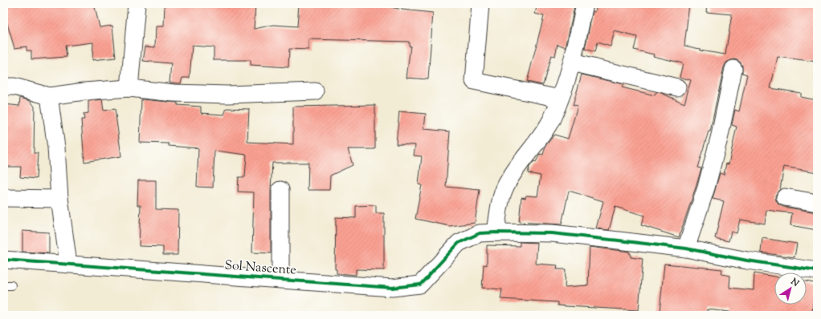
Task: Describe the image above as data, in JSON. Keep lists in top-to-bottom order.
{
  "streets": {
    "street": ["Sol Nascente"]
  },
  "north": "top right"
}
